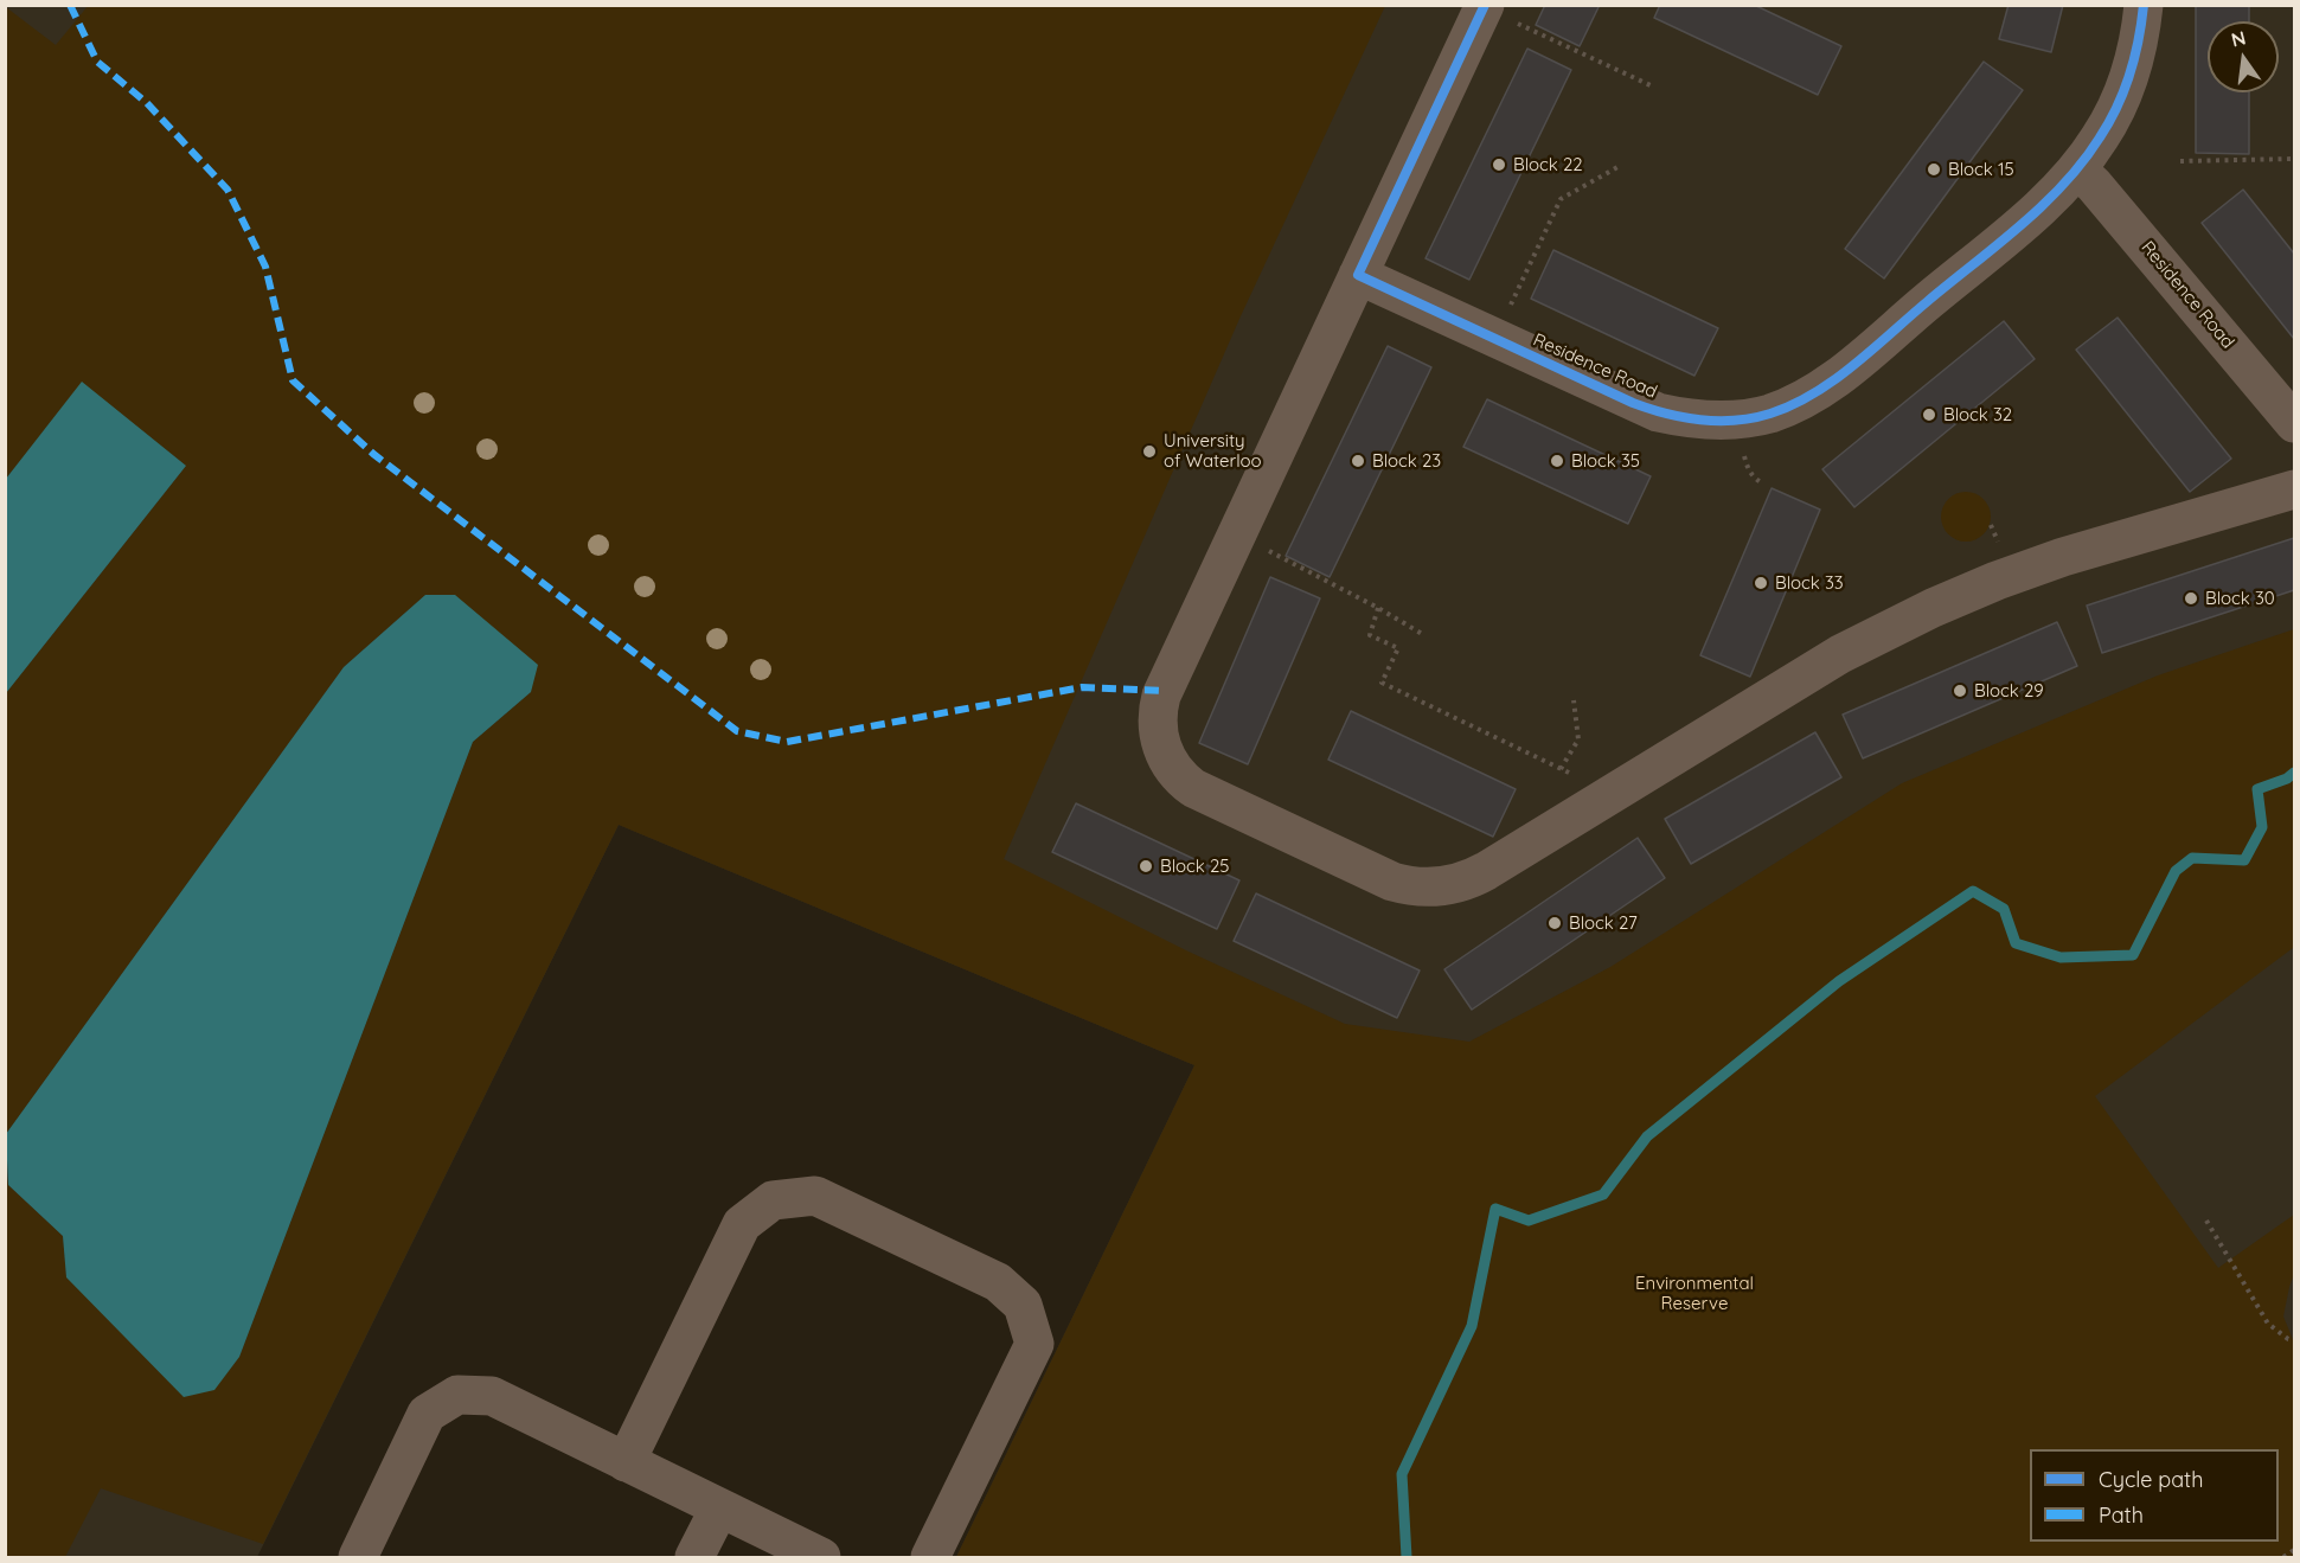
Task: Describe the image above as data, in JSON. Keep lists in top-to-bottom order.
{
  "streets": {
    "street": ["Residence Road"]
  },
  "parks": ["Environmental Reserve"],
  "places": [
    "Block 22",
    "Block 15",
    "Block 32",
    "University of Waterloo",
    "Block 23",
    "Block 35",
    "Block 33",
    "Block 30",
    "Block 29",
    "Block 25",
    "Block 27"
  ],
  "legend": ["Cycle path", "Path"],
  "north": "top"
}
